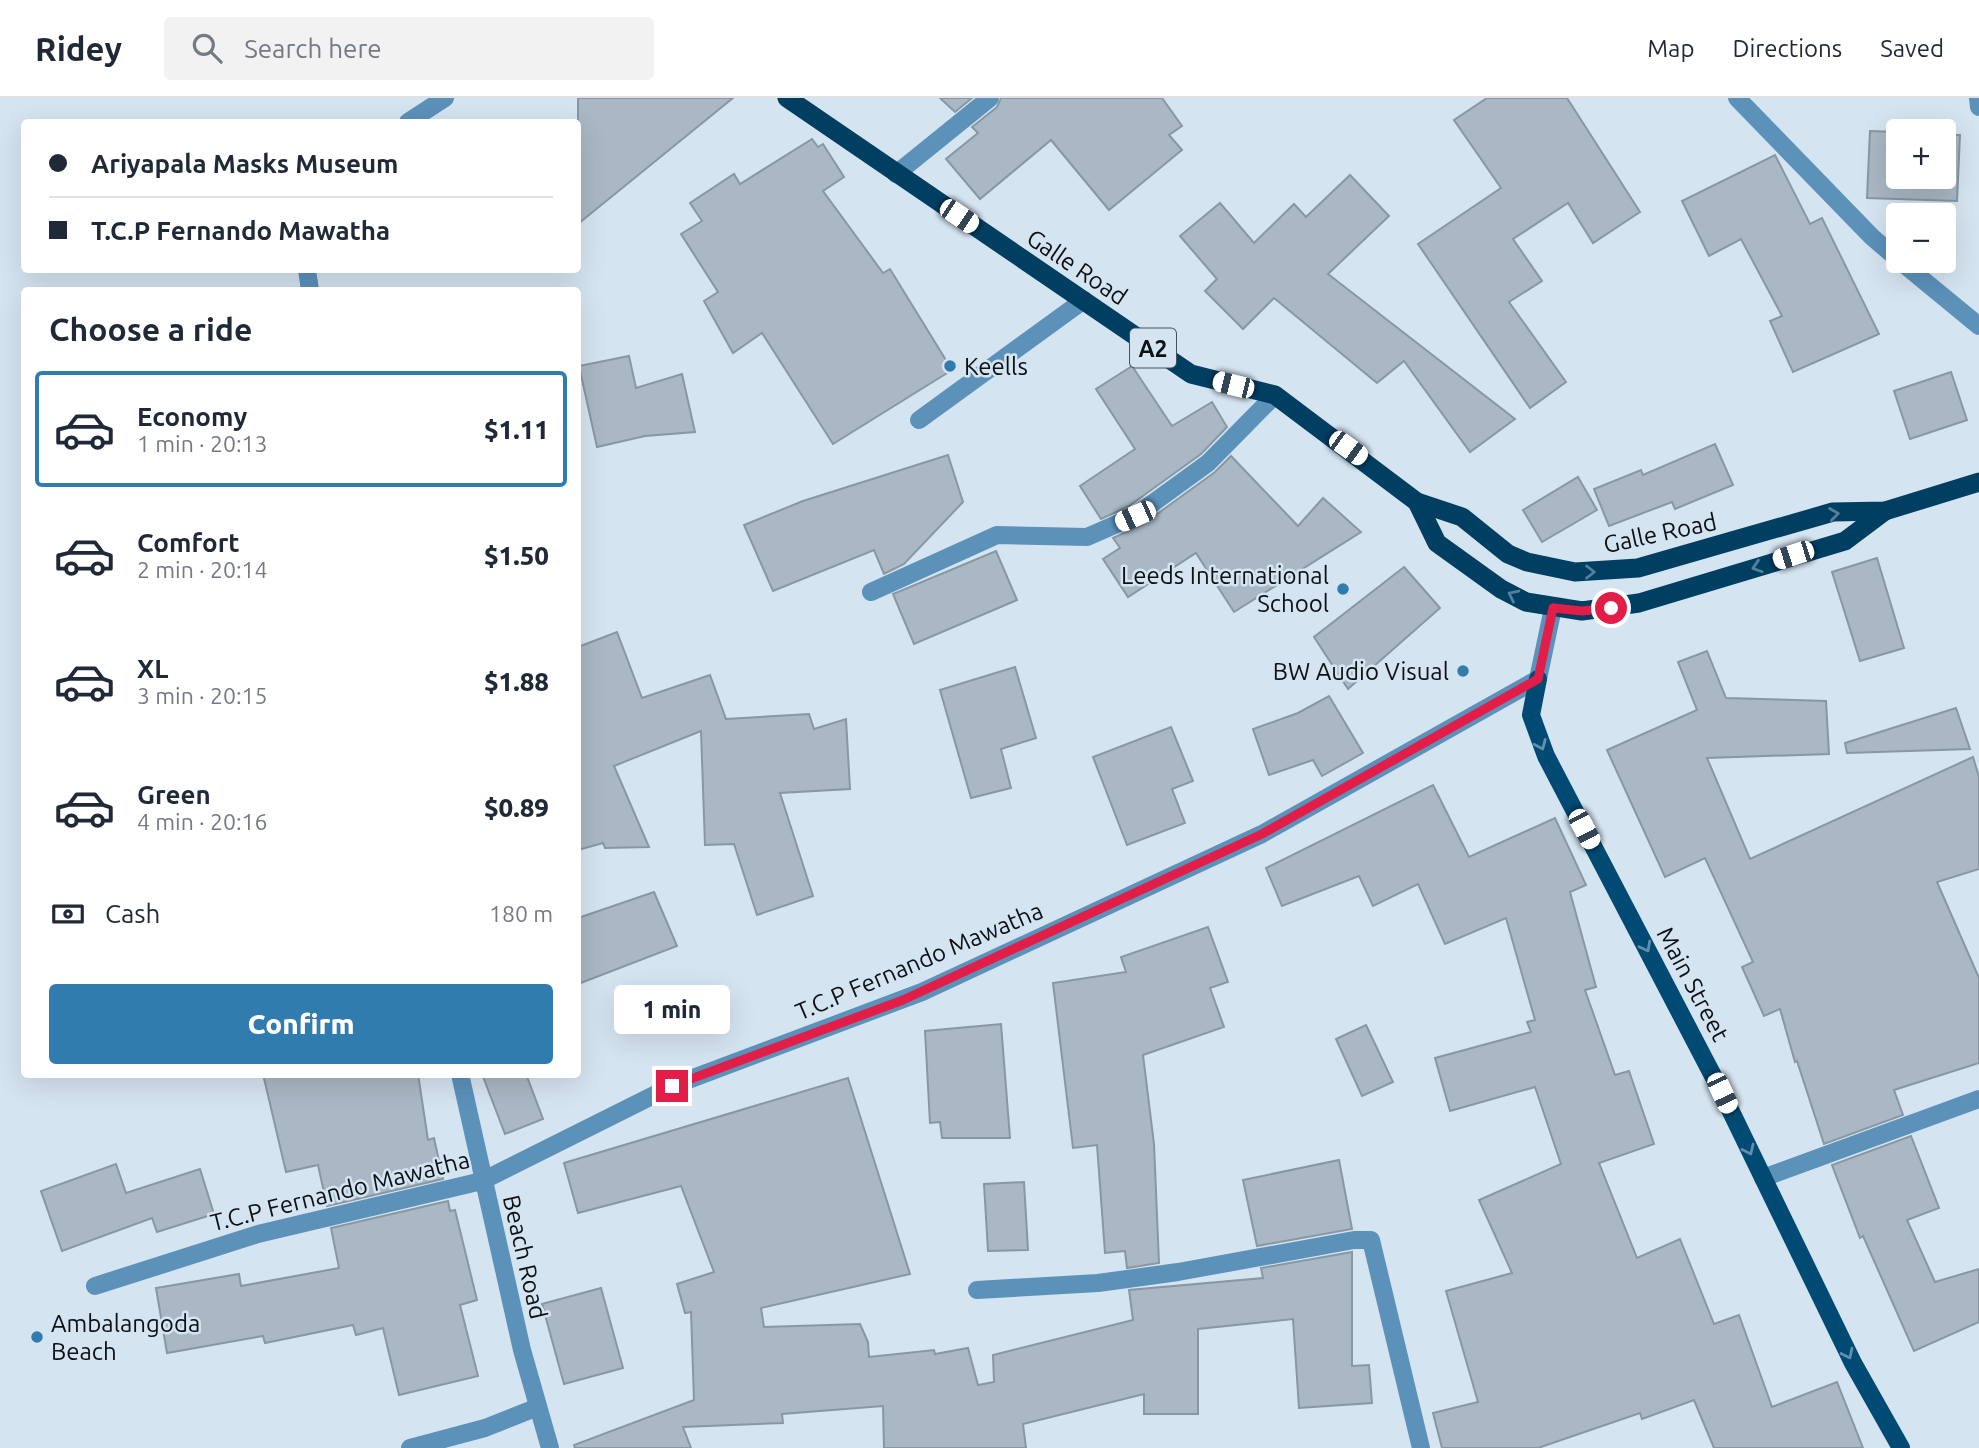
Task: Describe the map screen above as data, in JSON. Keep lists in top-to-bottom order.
{
  "streets": {
    "highway": ["Galle Road", "A2"],
    "main road": ["Main Street"],
    "street": ["T.C.P Fernando Mawatha", "Beach Road"]
  },
  "crossings": [
    ["Galle Road", "Main Street"],
    ["T.C.P Fernando Mawatha", "Main Street"],
    ["T.C.P Fernando Mawatha", "Beach Road"]
  ],
  "one_way": ["Main Street"],
  "places": [
    "Keells",
    "Leeds International School",
    "BW Audio Visual",
    "Ambalangoda Beach"
  ],
  "page": {
    "header": "Ridey",
    "search": "Search here",
    "nav": ["Map", "Directions", "Saved"],
    "map_buttons": ["+", "−"],
    "banner": ["Ariyapala Masks Museum", "T.C.P Fernando Mawatha"],
    "heading": "Choose a ride",
    "list": [
      {
        "name": "Economy",
        "note": "1 min · 20:13",
        "value": "$1.11"
      },
      {
        "name": "Comfort",
        "note": "2 min · 20:14",
        "value": "$1.50"
      },
      {
        "name": "XL",
        "note": "3 min · 20:15",
        "value": "$1.88"
      },
      {
        "name": "Green",
        "note": "4 min · 20:16",
        "value": "$0.89"
      }
    ],
    "pay": ["Cash", "180 m"],
    "buttons": "Confirm",
    "bubble": "1 min"
  }
}
